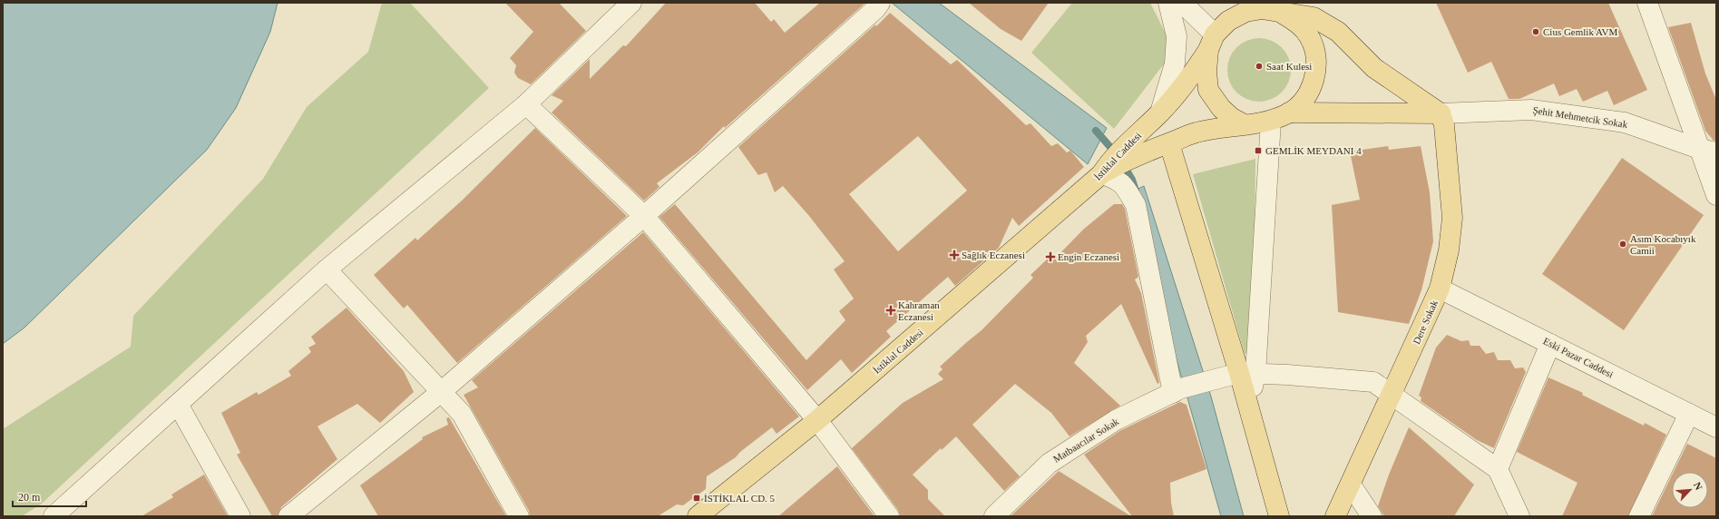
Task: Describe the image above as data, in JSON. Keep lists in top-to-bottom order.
{
  "streets": {
    "main road": ["İstiklal Caddesi", "Dere Sokak"],
    "street": ["Şehit Mehmetcik Sokak", "Eski Pazar Caddesi", "Matbaacılar Sokak"]
  },
  "crossings": [
    ["Şehit Mehmetcik Sokak", "Dere Sokak"],
    ["Dere Sokak", "Eski Pazar Caddesi"],
    ["Dere Sokak", "Matbaacılar Sokak"]
  ],
  "places": {
    "other": ["Cius Gemlik AVM", "Saat Kulesi", "Asım Kocabıyık Camii"],
    "transit": ["GEMLİK MEYDANI 4", "İSTİKLAL CD. 5"],
    "health": ["Sağlık Eczanesi", "Engin Eczanesi", "Kahraman Eczanesi"]
  },
  "scale_bar": "20 m",
  "north": "top right"
}
